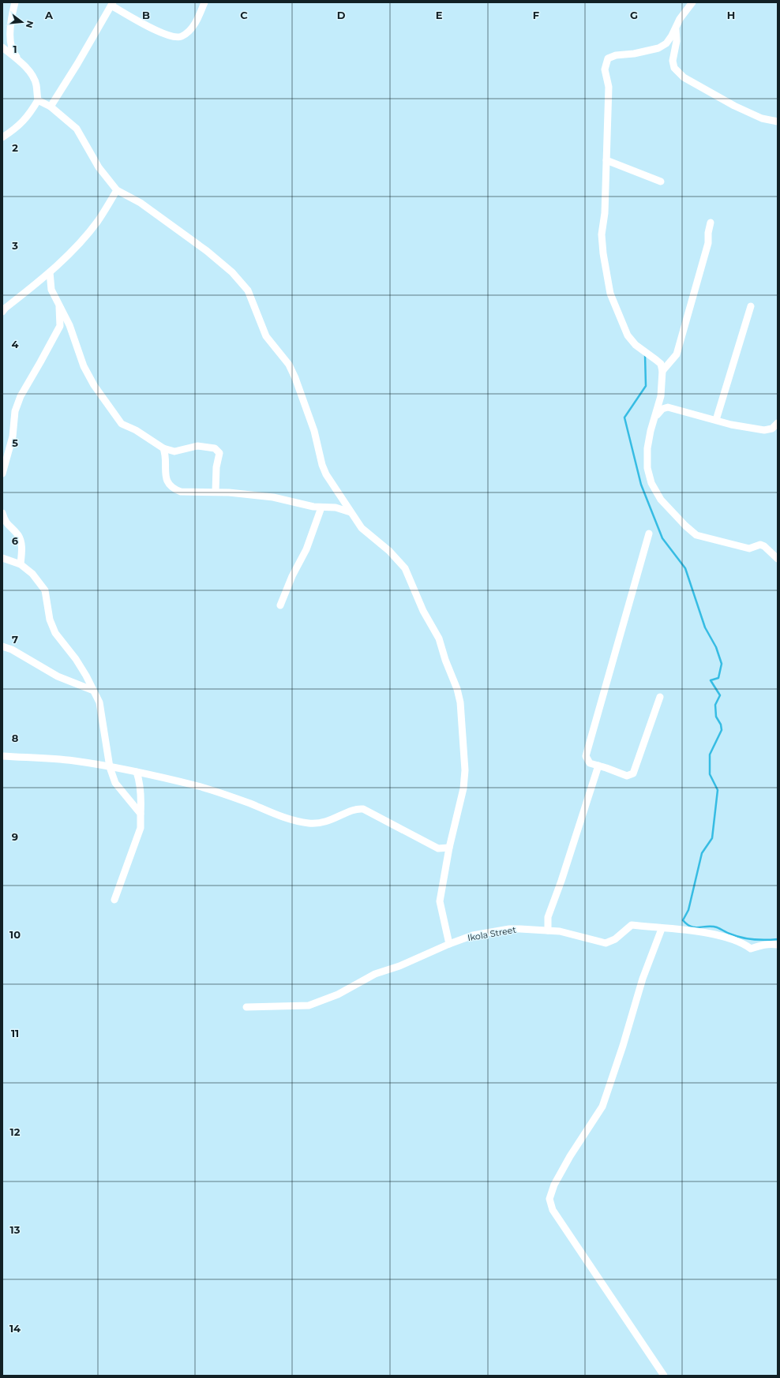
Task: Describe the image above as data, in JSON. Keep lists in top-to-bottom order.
{
  "streets": {
    "street": ["Ikola Street"]
  },
  "north": "right",
  "grid": {
    "columns": [
      "A",
      "B",
      "C",
      "D",
      "E",
      "F",
      "G",
      "H"
    ],
    "rows": [
      "1",
      "2",
      "3",
      "4",
      "5",
      "6",
      "7",
      "8",
      "9",
      "10",
      "11",
      "12",
      "13",
      "14"
    ]
  }
}
